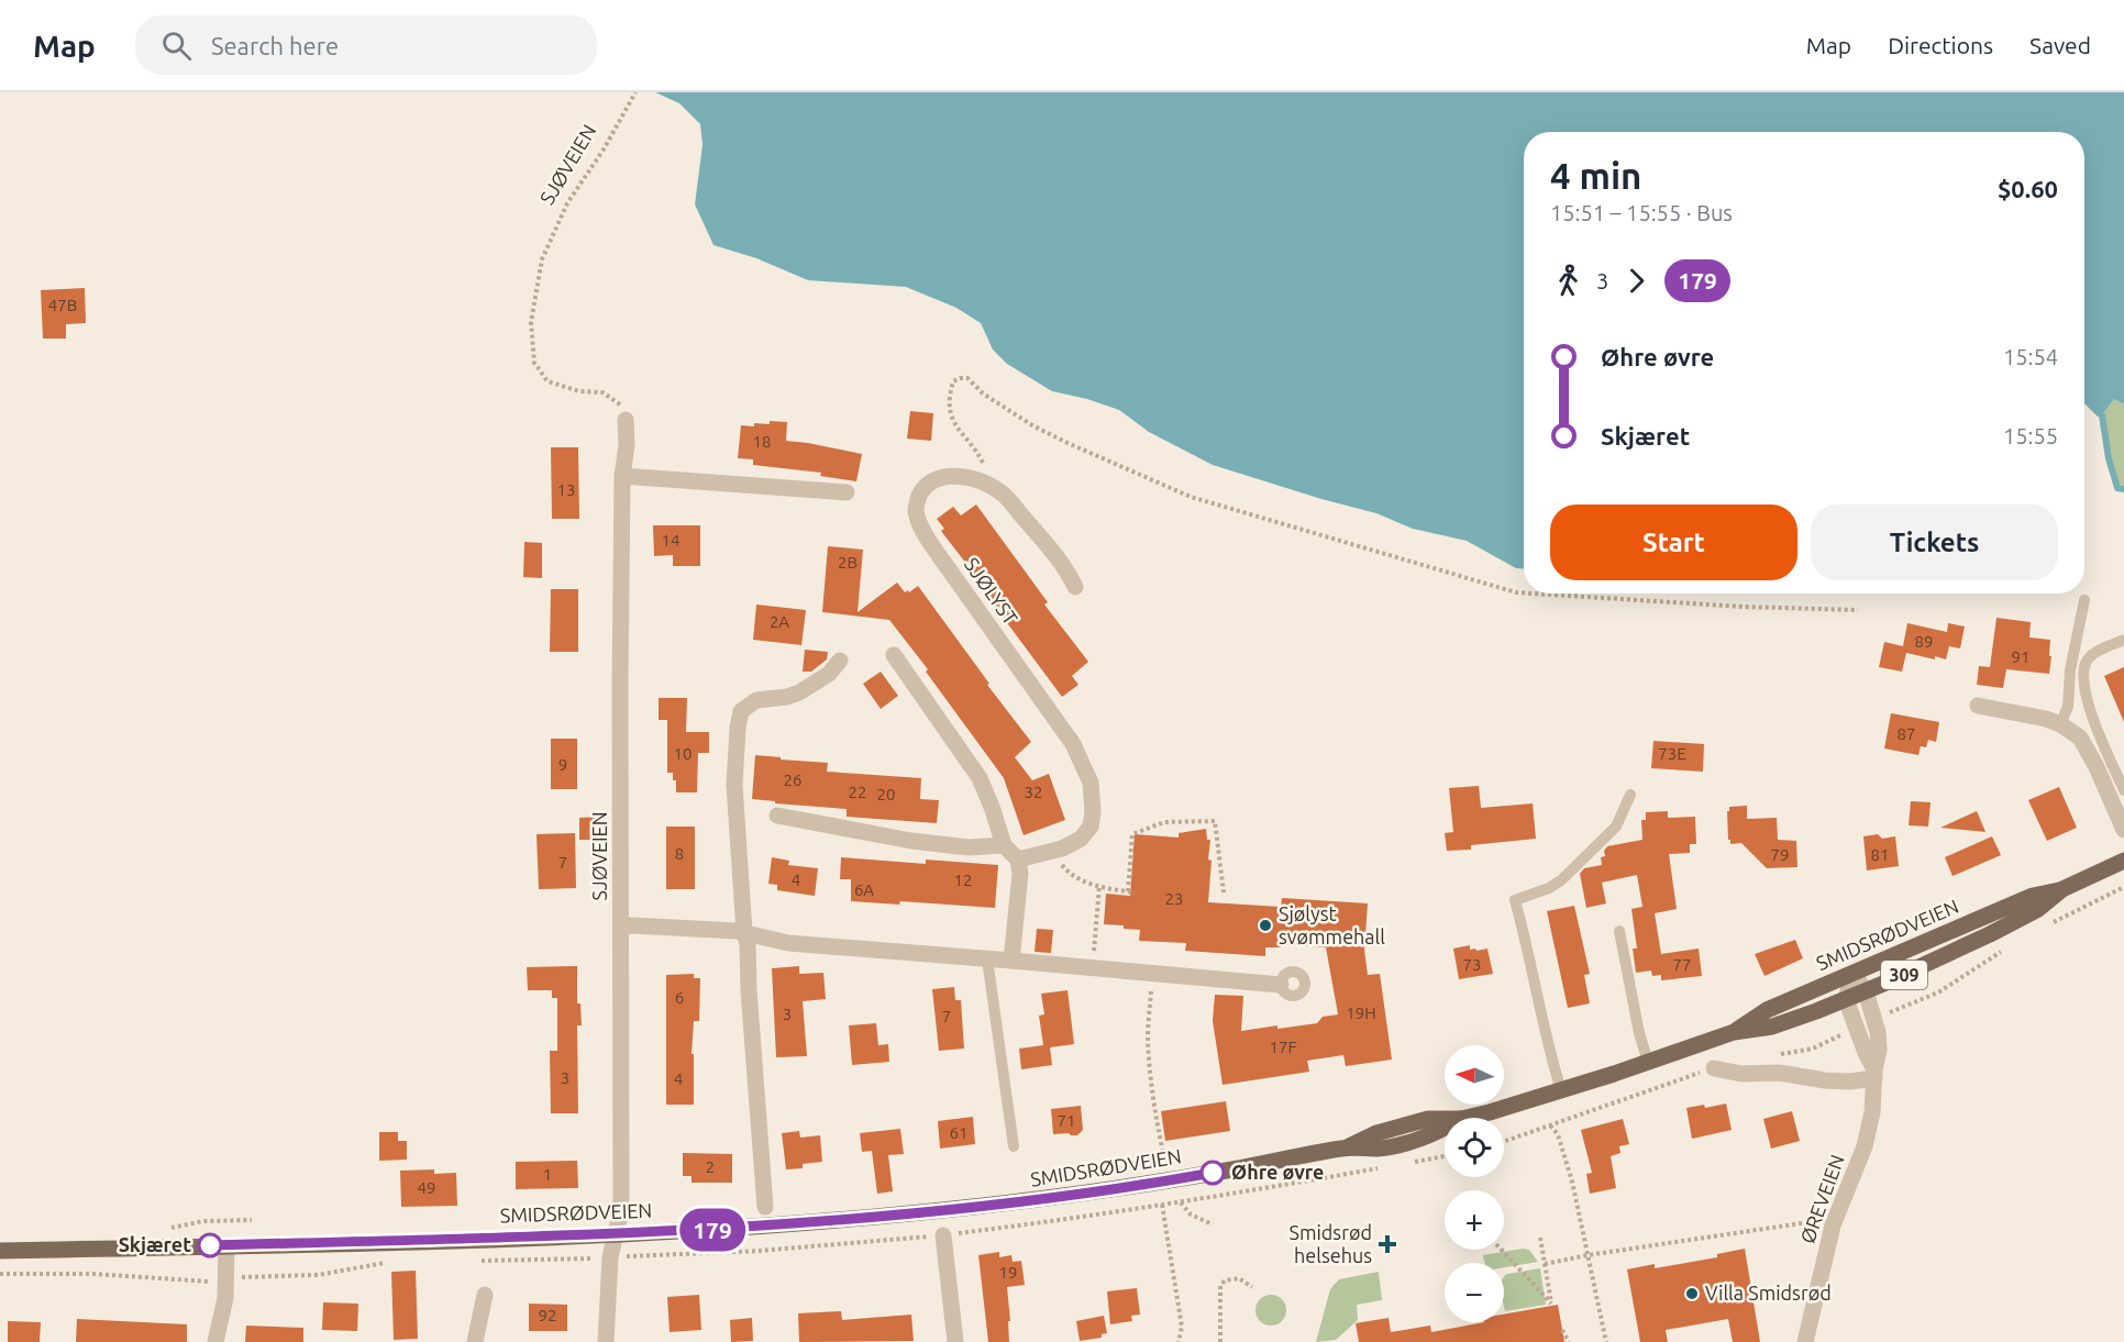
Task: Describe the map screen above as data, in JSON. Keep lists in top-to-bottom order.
{
  "streets": {
    "main road": ["SMIDSRØDVEIEN", "309"],
    "street": ["SJØVEIEN", "SJØLYST", "ØREVEIEN"]
  },
  "crossings": [
    ["SJØVEIEN", "SMIDSRØDVEIEN"],
    ["SMIDSRØDVEIEN", "ØREVEIEN"]
  ],
  "places": {
    "other": [
      "Sjølyst svømmehall",
      "Øhre øvre",
      "Skjæret",
      "Villa Smidsrød"
    ],
    "health": ["Smidsrød helsehus"]
  },
  "lines": ["bus line 179"],
  "house_numbers": [
    "47B",
    "18",
    "13",
    "14",
    "2B",
    "2A",
    "89",
    "91",
    "87",
    "10",
    "73E",
    "9",
    "26",
    "22",
    "32",
    "20",
    "8",
    "79",
    "81",
    "7",
    "4",
    "12",
    "6A",
    "23",
    "73",
    "77",
    "6",
    "19H",
    "3",
    "7",
    "17F",
    "3",
    "4",
    "71",
    "61",
    "2",
    "1",
    "49",
    "19",
    "92"
  ],
  "north": "left",
  "page": {
    "header": "Map",
    "search": "Search here",
    "nav": ["Map", "Directions", "Saved"],
    "on_map": "179",
    "heading": ["4 min", "15:51 – 15:55 · Bus", "$0.60"],
    "legs": ["3", "179"],
    "list": [
      {
        "name": "Øhre øvre",
        "value": "15:54"
      },
      {
        "name": "Skjæret",
        "value": "15:55"
      }
    ],
    "buttons": ["Start", "Tickets"],
    "map_buttons": ["+", "−"]
  }
}
